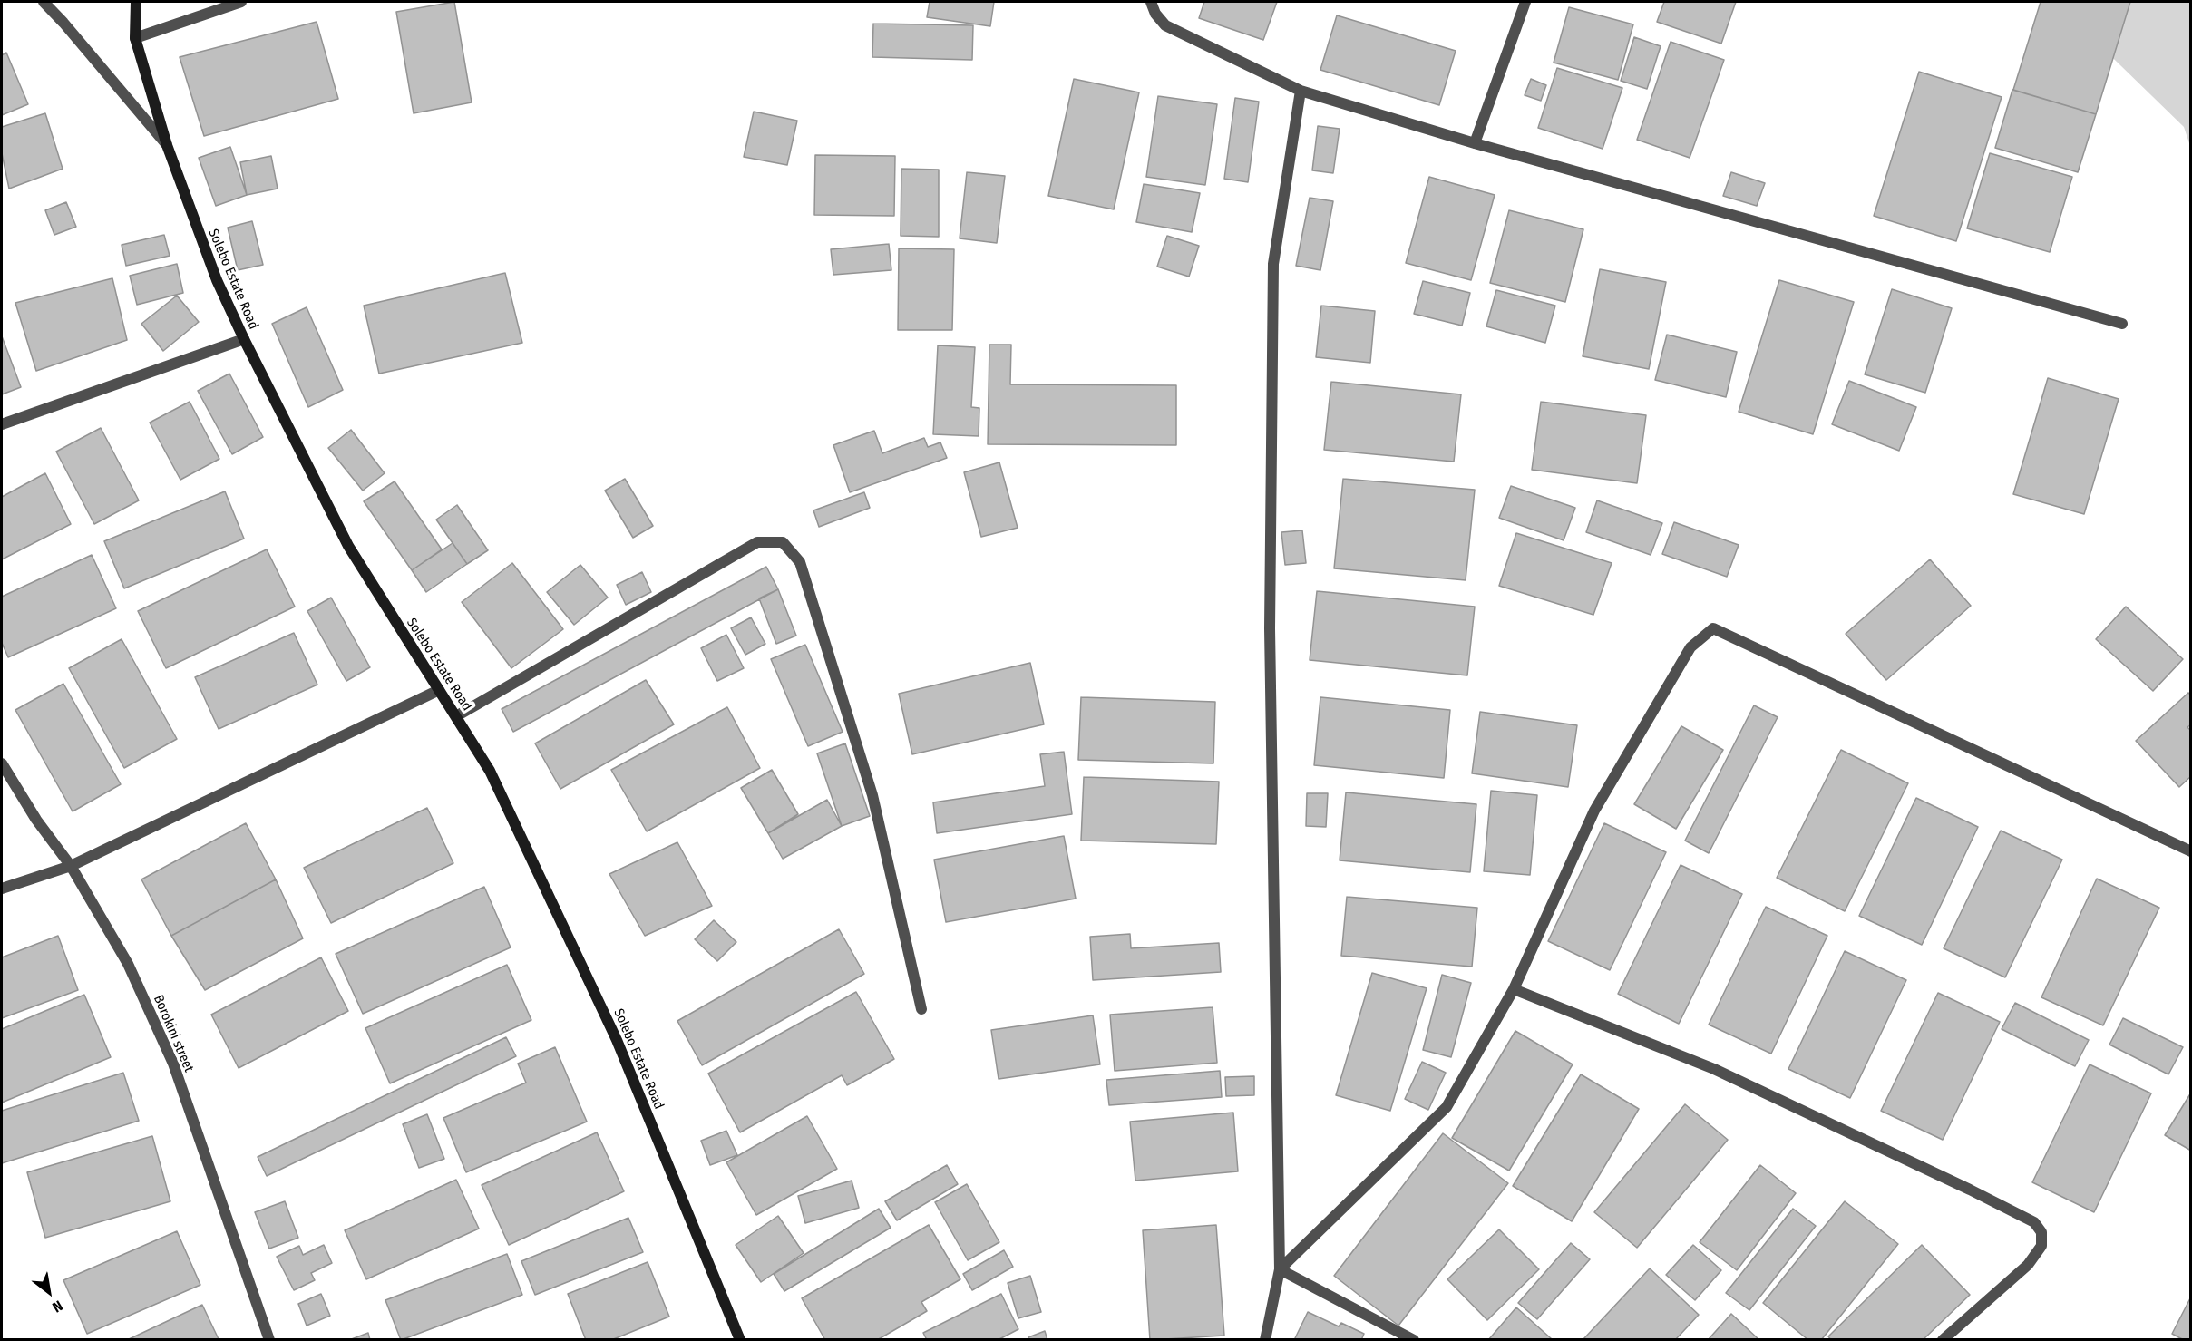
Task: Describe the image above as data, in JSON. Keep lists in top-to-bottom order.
{
  "streets": {
    "street": ["Solebo Estate Road", "Borokini street"]
  },
  "north": "bottom right"
}
